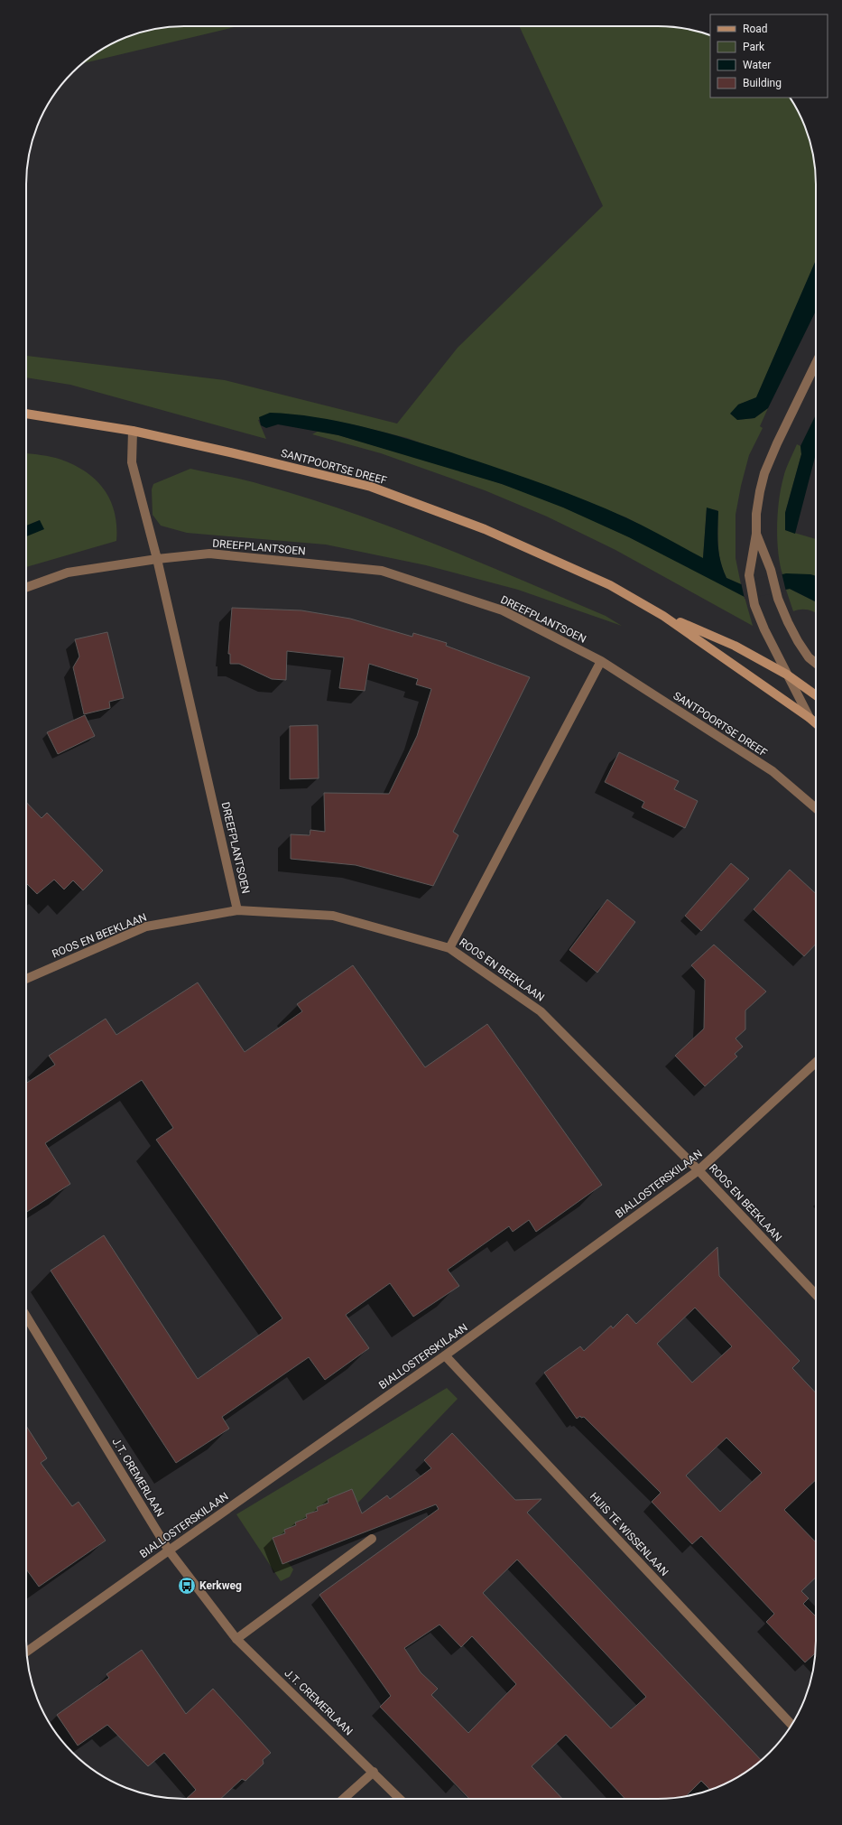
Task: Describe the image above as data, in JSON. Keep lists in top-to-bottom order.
{
  "streets": {
    "street": [
      "SANTPOORTSE DREEF",
      "DREEFPLANTSOEN",
      "ROOS EN BEEKLAAN",
      "BIALLOSTERSKILAAN",
      "J.T. CREMERLAAN",
      "HUIS TE WISSENLAAN"
    ]
  },
  "crossings": [
    ["SANTPOORTSE DREEF", "DREEFPLANTSOEN"],
    ["DREEFPLANTSOEN", "ROOS EN BEEKLAAN"],
    ["ROOS EN BEEKLAAN", "BIALLOSTERSKILAAN"],
    ["BIALLOSTERSKILAAN", "J.T. CREMERLAAN"],
    ["BIALLOSTERSKILAAN", "HUIS TE WISSENLAAN"]
  ],
  "places": {
    "bus stop": ["Kerkweg"]
  },
  "legend": [
    "Road",
    "Park",
    "Water",
    "Building"
  ]
}
